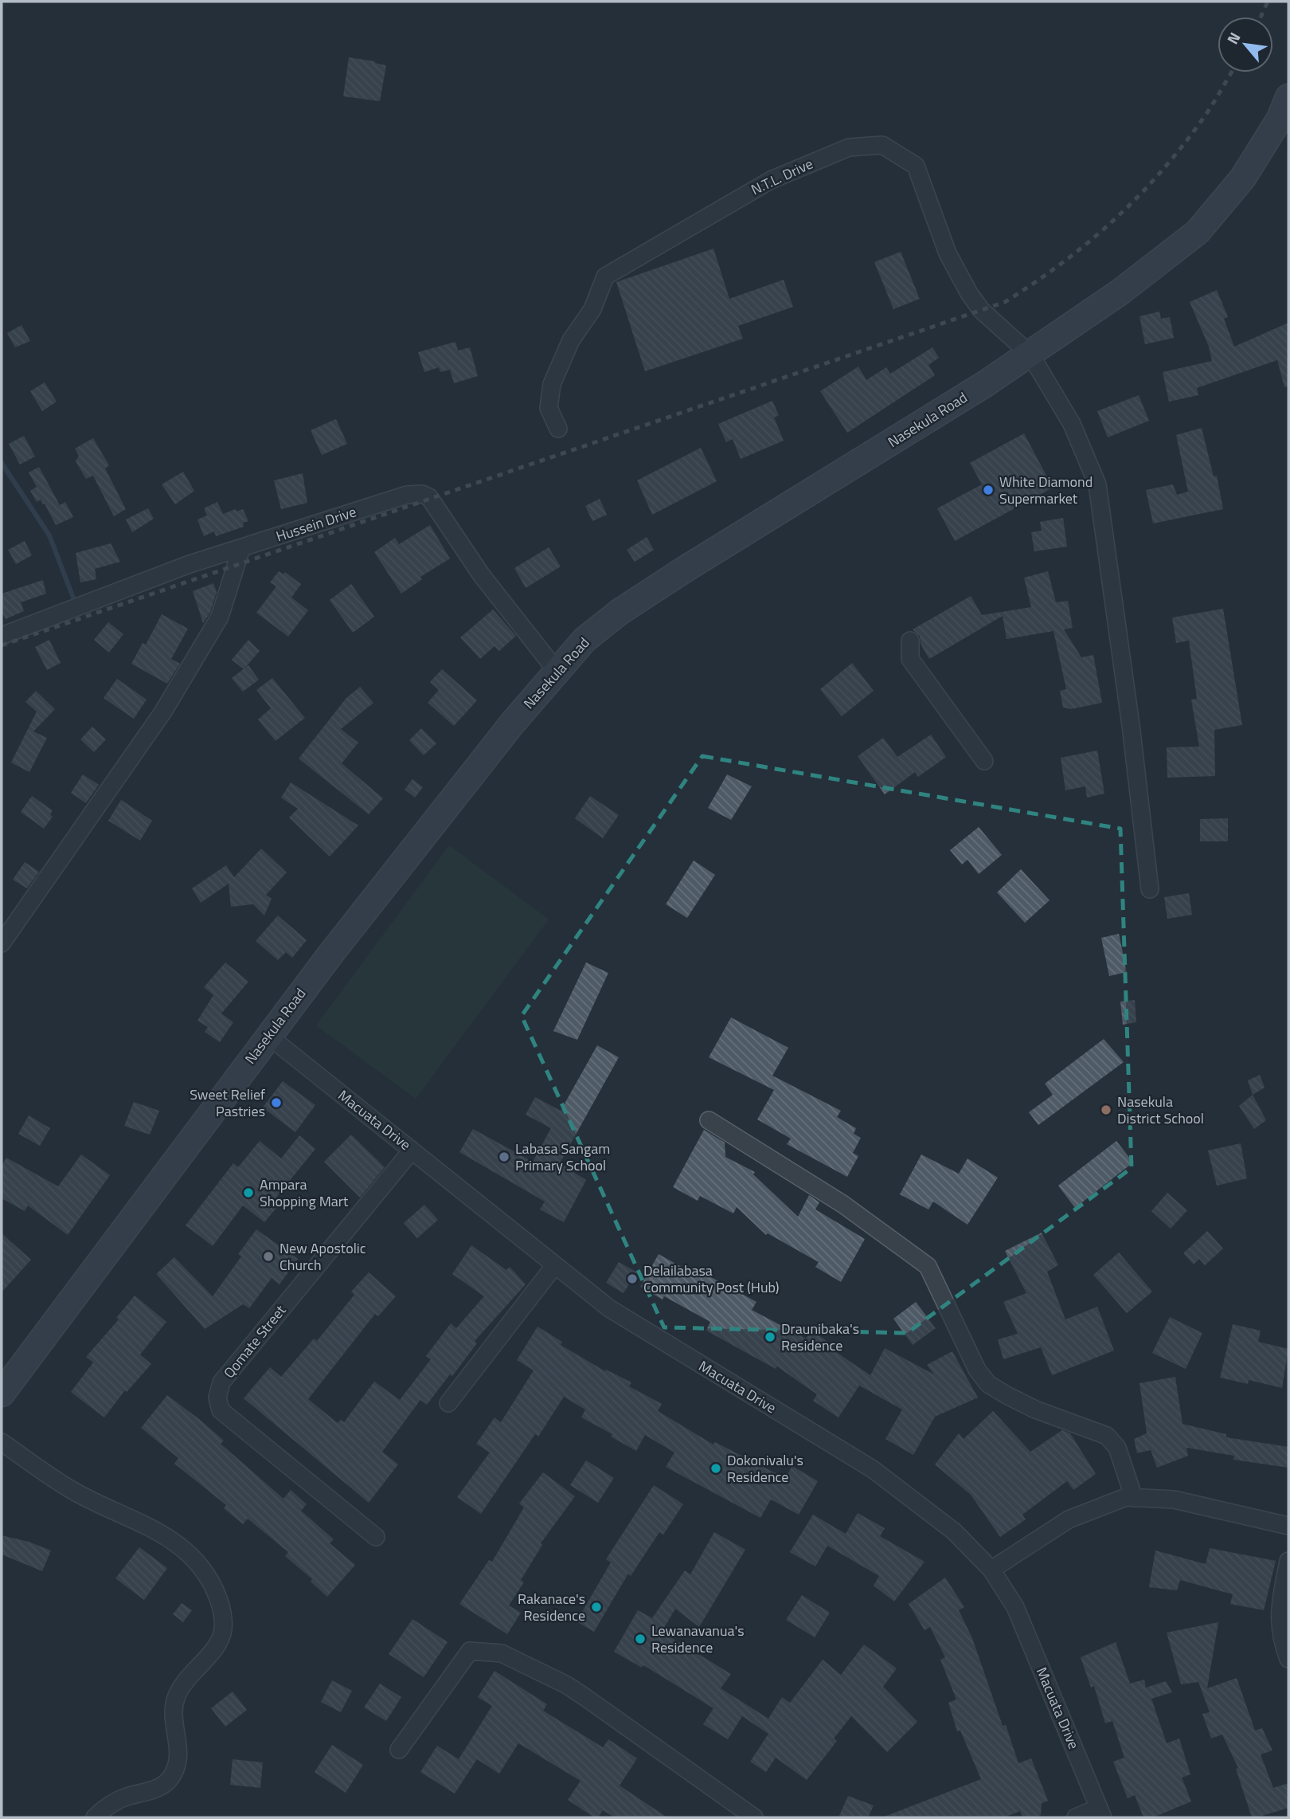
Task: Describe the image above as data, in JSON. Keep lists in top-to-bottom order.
{
  "streets": {
    "main road": ["Nasekula Road"],
    "street": [
      "N.T.L. Drive",
      "Hussein Drive",
      "Macuata Drive",
      "Qomate Street"
    ]
  },
  "crossings": [
    ["N.T.L. Drive", "Nasekula Road"],
    ["Nasekula Road", "Hussein Drive"],
    ["Nasekula Road", "Macuata Drive"],
    ["Macuata Drive", "Qomate Street"]
  ],
  "places": [
    "White Diamond Supermarket",
    "Sweet Relief Pastries",
    "Nasekula District School",
    "Labasa Sangam Primary School",
    "Ampara Shopping Mart",
    "New Apostolic Church",
    "Delailabasa Community Post (Hub)",
    "Draunibaka's Residence",
    "Dokonivalu's Residence",
    "Rakanace's Residence",
    "Lewanavanua's Residence"
  ],
  "north": "top left"
}
